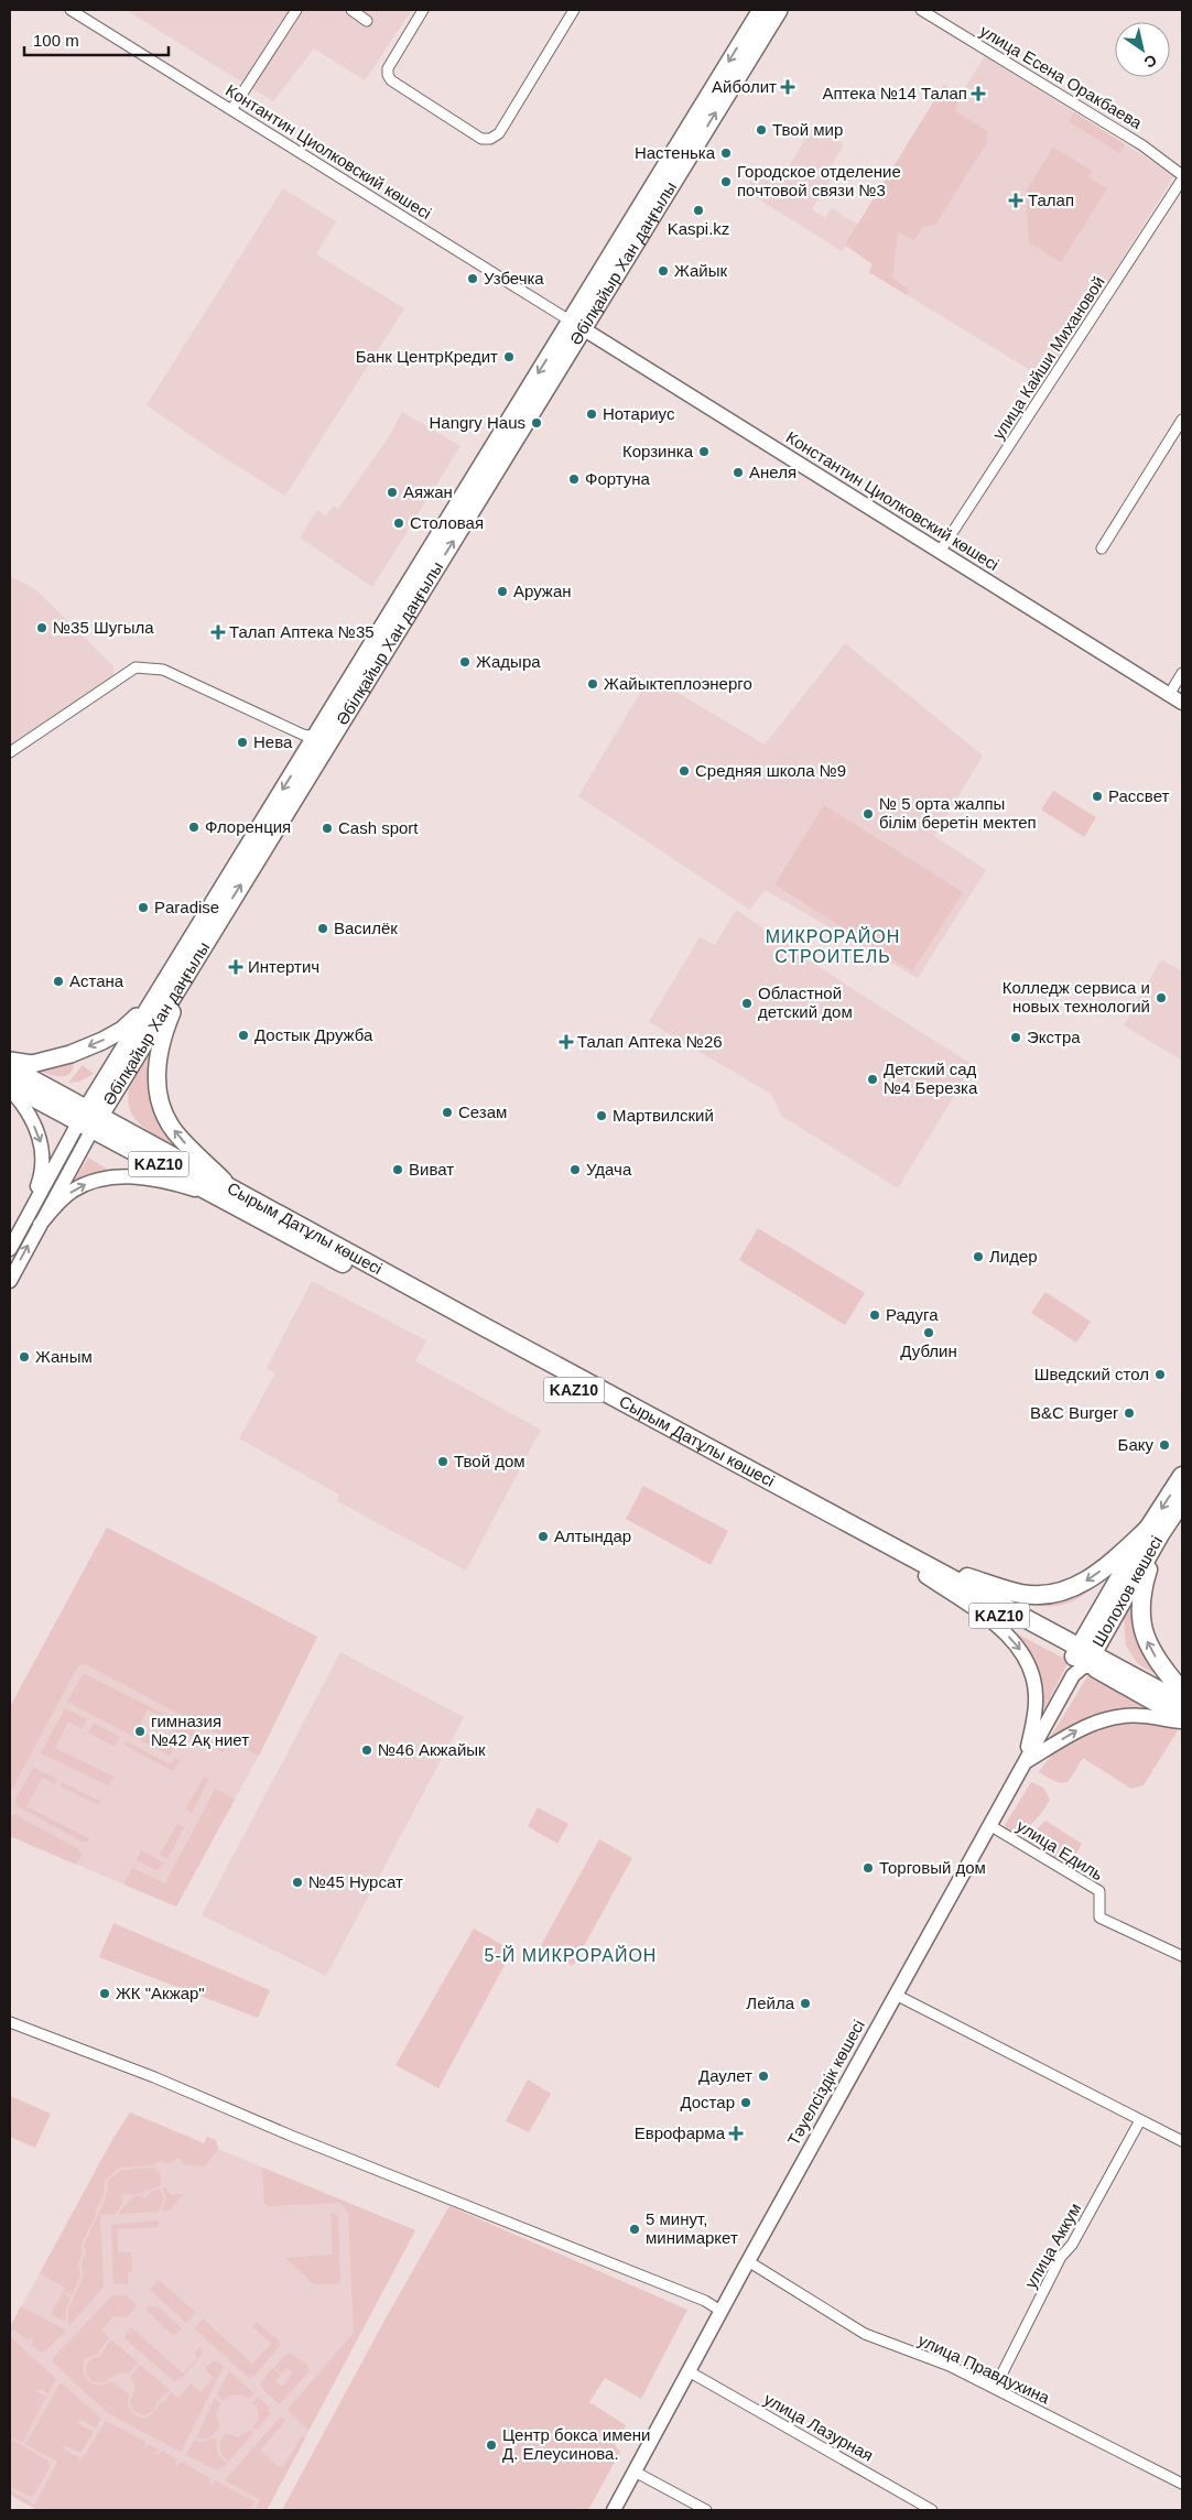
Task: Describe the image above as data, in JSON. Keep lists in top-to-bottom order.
{
  "streets": {
    "highway": ["KAZ10", "Сырым Датұлы көшесі", "Шолохов көшесі"],
    "main road": ["Әбілқайыр Хан даңғылы", "Константин Циолковский көшесі", "Тәуелсіздік көшесі"],
    "street": [
      "улица Есена Оракбаева",
      "Контантин Циолковский көшесі",
      "улица Кайши Михановой",
      "улица Едиль",
      "улица Аккум",
      "улица Правдухина",
      "улица Лазурная"
    ]
  },
  "crossings": [
    ["Контантин Циолковский көшесі", "Әбілқайыр Хан даңғылы"],
    ["Контантин Циолковский көшесі", "Константин Циолковский көшесі"],
    ["Әбілқайыр Хан даңғылы", "Константин Циолковский көшесі"],
    ["Әбілқайыр Хан даңғылы", "Сырым Датұлы көшесі"],
    ["улица Кайши Михановой", "Константин Циолковский көшесі"],
    ["Сырым Датұлы көшесі", "Шолохов көшесі"],
    ["Сырым Датұлы көшесі", "Тәуелсіздік көшесі"],
    ["Шолохов көшесі", "Тәуелсіздік көшесі"],
    ["улица Едиль", "Тәуелсіздік көшесі"],
    ["Тәуелсіздік көшесі", "улица Правдухина"],
    ["Тәуелсіздік көшесі", "улица Лазурная"],
    ["улица Аккум", "улица Правдухина"]
  ],
  "districts": ["МИКРОРАЙОН СТРОИТЕЛЬ", "5-Й МИКРОРАЙОН"],
  "places": {
    "health": [
      "Айболит",
      "Аптека №14 Талап",
      "Талап",
      "Талап Аптека №35",
      "Интертич",
      "Талап Аптека №26",
      "Еврофарма"
    ],
    "other": [
      "Твой мир",
      "Настенька",
      "Городское отделение почтовой связи №3",
      "Kaspi.kz",
      "Жайык",
      "Узбечка",
      "Банк ЦентрКредит",
      "Нотариус",
      "Hangry Haus",
      "Корзинка",
      "Анеля",
      "Фортуна",
      "Аяжан",
      "Столовая",
      "Аружан",
      "№35 Шугыла",
      "Жадыра",
      "Жайыктеплоэнерго",
      "Нева",
      "Средняя школа №9",
      "Рассвет",
      "№ 5 орта жалпы білім беретін мектеп",
      "Флоренция",
      "Cash sport",
      "Paradise",
      "Василёк",
      "Астана",
      "Колледж сервиса и новых технологий",
      "Областной детский дом",
      "Достык Дружба",
      "Экстра",
      "Детский сад №4 Березка",
      "Сезам",
      "Мартвилский",
      "Виват",
      "Удача",
      "Лидер",
      "Радуга",
      "Дублин",
      "Жаным",
      "Шведский стол",
      "B&C Burger",
      "Баку",
      "Твой дом",
      "Алтындар",
      "гимназия №42 Ақ ниет",
      "№46 Акжайык",
      "Торговый дом",
      "№45 Нурсат",
      "ЖК \"Акжар\"",
      "Лейла",
      "Даулет",
      "Достар",
      "5 минут, минимаркет",
      "Центр бокса имени Д. Елеусинова."
    ]
  },
  "scale_bar": "100 m",
  "north": "bottom right"
}
